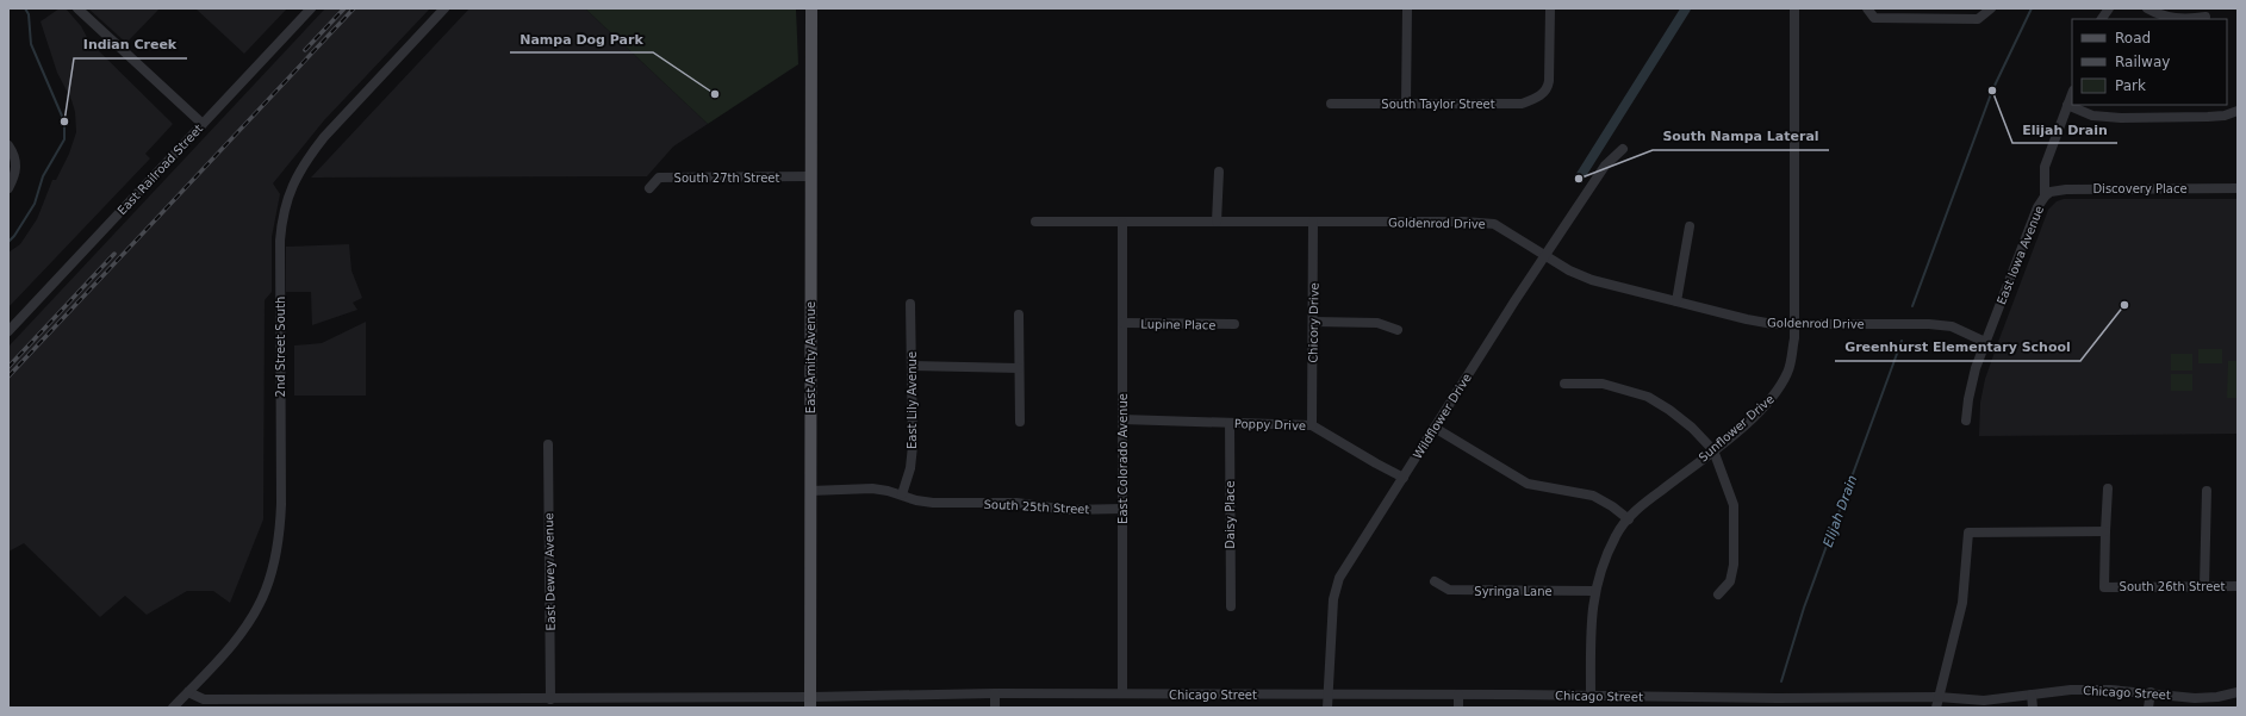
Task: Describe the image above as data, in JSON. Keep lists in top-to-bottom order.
{
  "streets": {
    "main road": ["East Amity Avenue"],
    "street": [
      "South Taylor Street",
      "East Railroad Street",
      "South 27th Street",
      "Discovery Place",
      "Goldenrod Drive",
      "East Iowa Avenue",
      "Chicory Drive",
      "Lupine Place",
      "2nd Street South",
      "East Lily Avenue",
      "Wildflower Drive",
      "Poppy Drive",
      "Sunflower Drive",
      "East Colorado Avenue",
      "South 25th Street",
      "Daisy Place",
      "East Dewey Avenue",
      "South 26th Street",
      "Syringa Lane",
      "Chicago Street"
    ]
  },
  "crossings": [
    ["South 27th Street", "East Amity Avenue"],
    ["Discovery Place", "East Iowa Avenue"],
    ["Goldenrod Drive", "East Iowa Avenue"],
    ["Goldenrod Drive", "Chicory Drive"],
    ["Goldenrod Drive", "Wildflower Drive"],
    ["Goldenrod Drive", "Sunflower Drive"],
    ["Goldenrod Drive", "East Colorado Avenue"],
    ["Chicory Drive", "Poppy Drive"],
    ["Lupine Place", "East Colorado Avenue"],
    ["2nd Street South", "Chicago Street"],
    ["East Amity Avenue", "South 25th Street"],
    ["East Amity Avenue", "Chicago Street"],
    ["East Lily Avenue", "South 25th Street"],
    ["Wildflower Drive", "Poppy Drive"],
    ["Wildflower Drive", "Chicago Street"],
    ["Poppy Drive", "East Colorado Avenue"],
    ["Poppy Drive", "Daisy Place"],
    ["Sunflower Drive", "Syringa Lane"],
    ["Sunflower Drive", "Chicago Street"],
    ["East Colorado Avenue", "South 25th Street"],
    ["East Colorado Avenue", "Chicago Street"],
    ["East Dewey Avenue", "Chicago Street"]
  ],
  "water": ["Elijah Drain"],
  "places": [
    "Elijah Drain",
    "Nampa Dog Park",
    "Indian Creek",
    "South Nampa Lateral",
    "Greenhurst Elementary School"
  ],
  "legend": ["Road", "Railway", "Park"]
}
